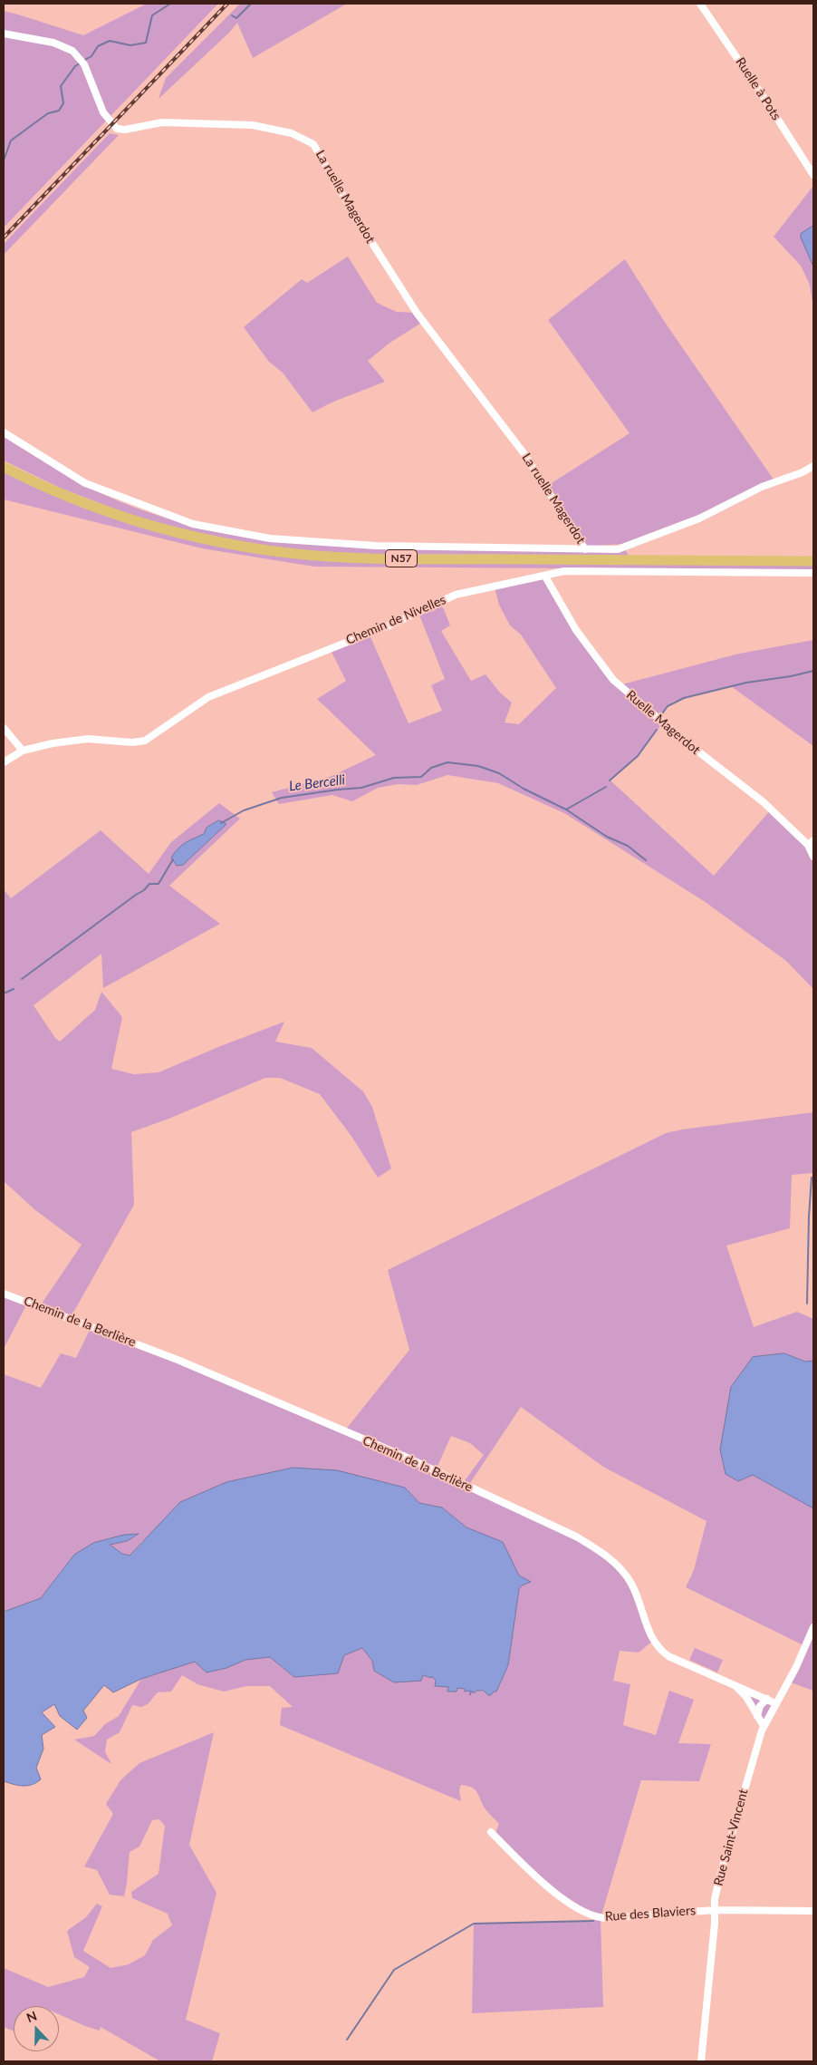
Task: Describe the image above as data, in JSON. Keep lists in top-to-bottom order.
{
  "streets": {
    "highway": ["N57"],
    "street": [
      "Ruelle à Pots",
      "La ruelle Magerdot",
      "Chemin de Nivelles",
      "Ruelle Magerdot",
      "Chemin de la Berlière",
      "Rue Saint-Vincent",
      "Rue des Blaviers"
    ]
  },
  "crossings": [
    ["Chemin de Nivelles", "Ruelle Magerdot"],
    ["Chemin de la Berlière", "Rue Saint-Vincent"],
    ["Rue Saint-Vincent", "Rue des Blaviers"]
  ],
  "water": ["Le Bercelli"],
  "north": "top"
}
